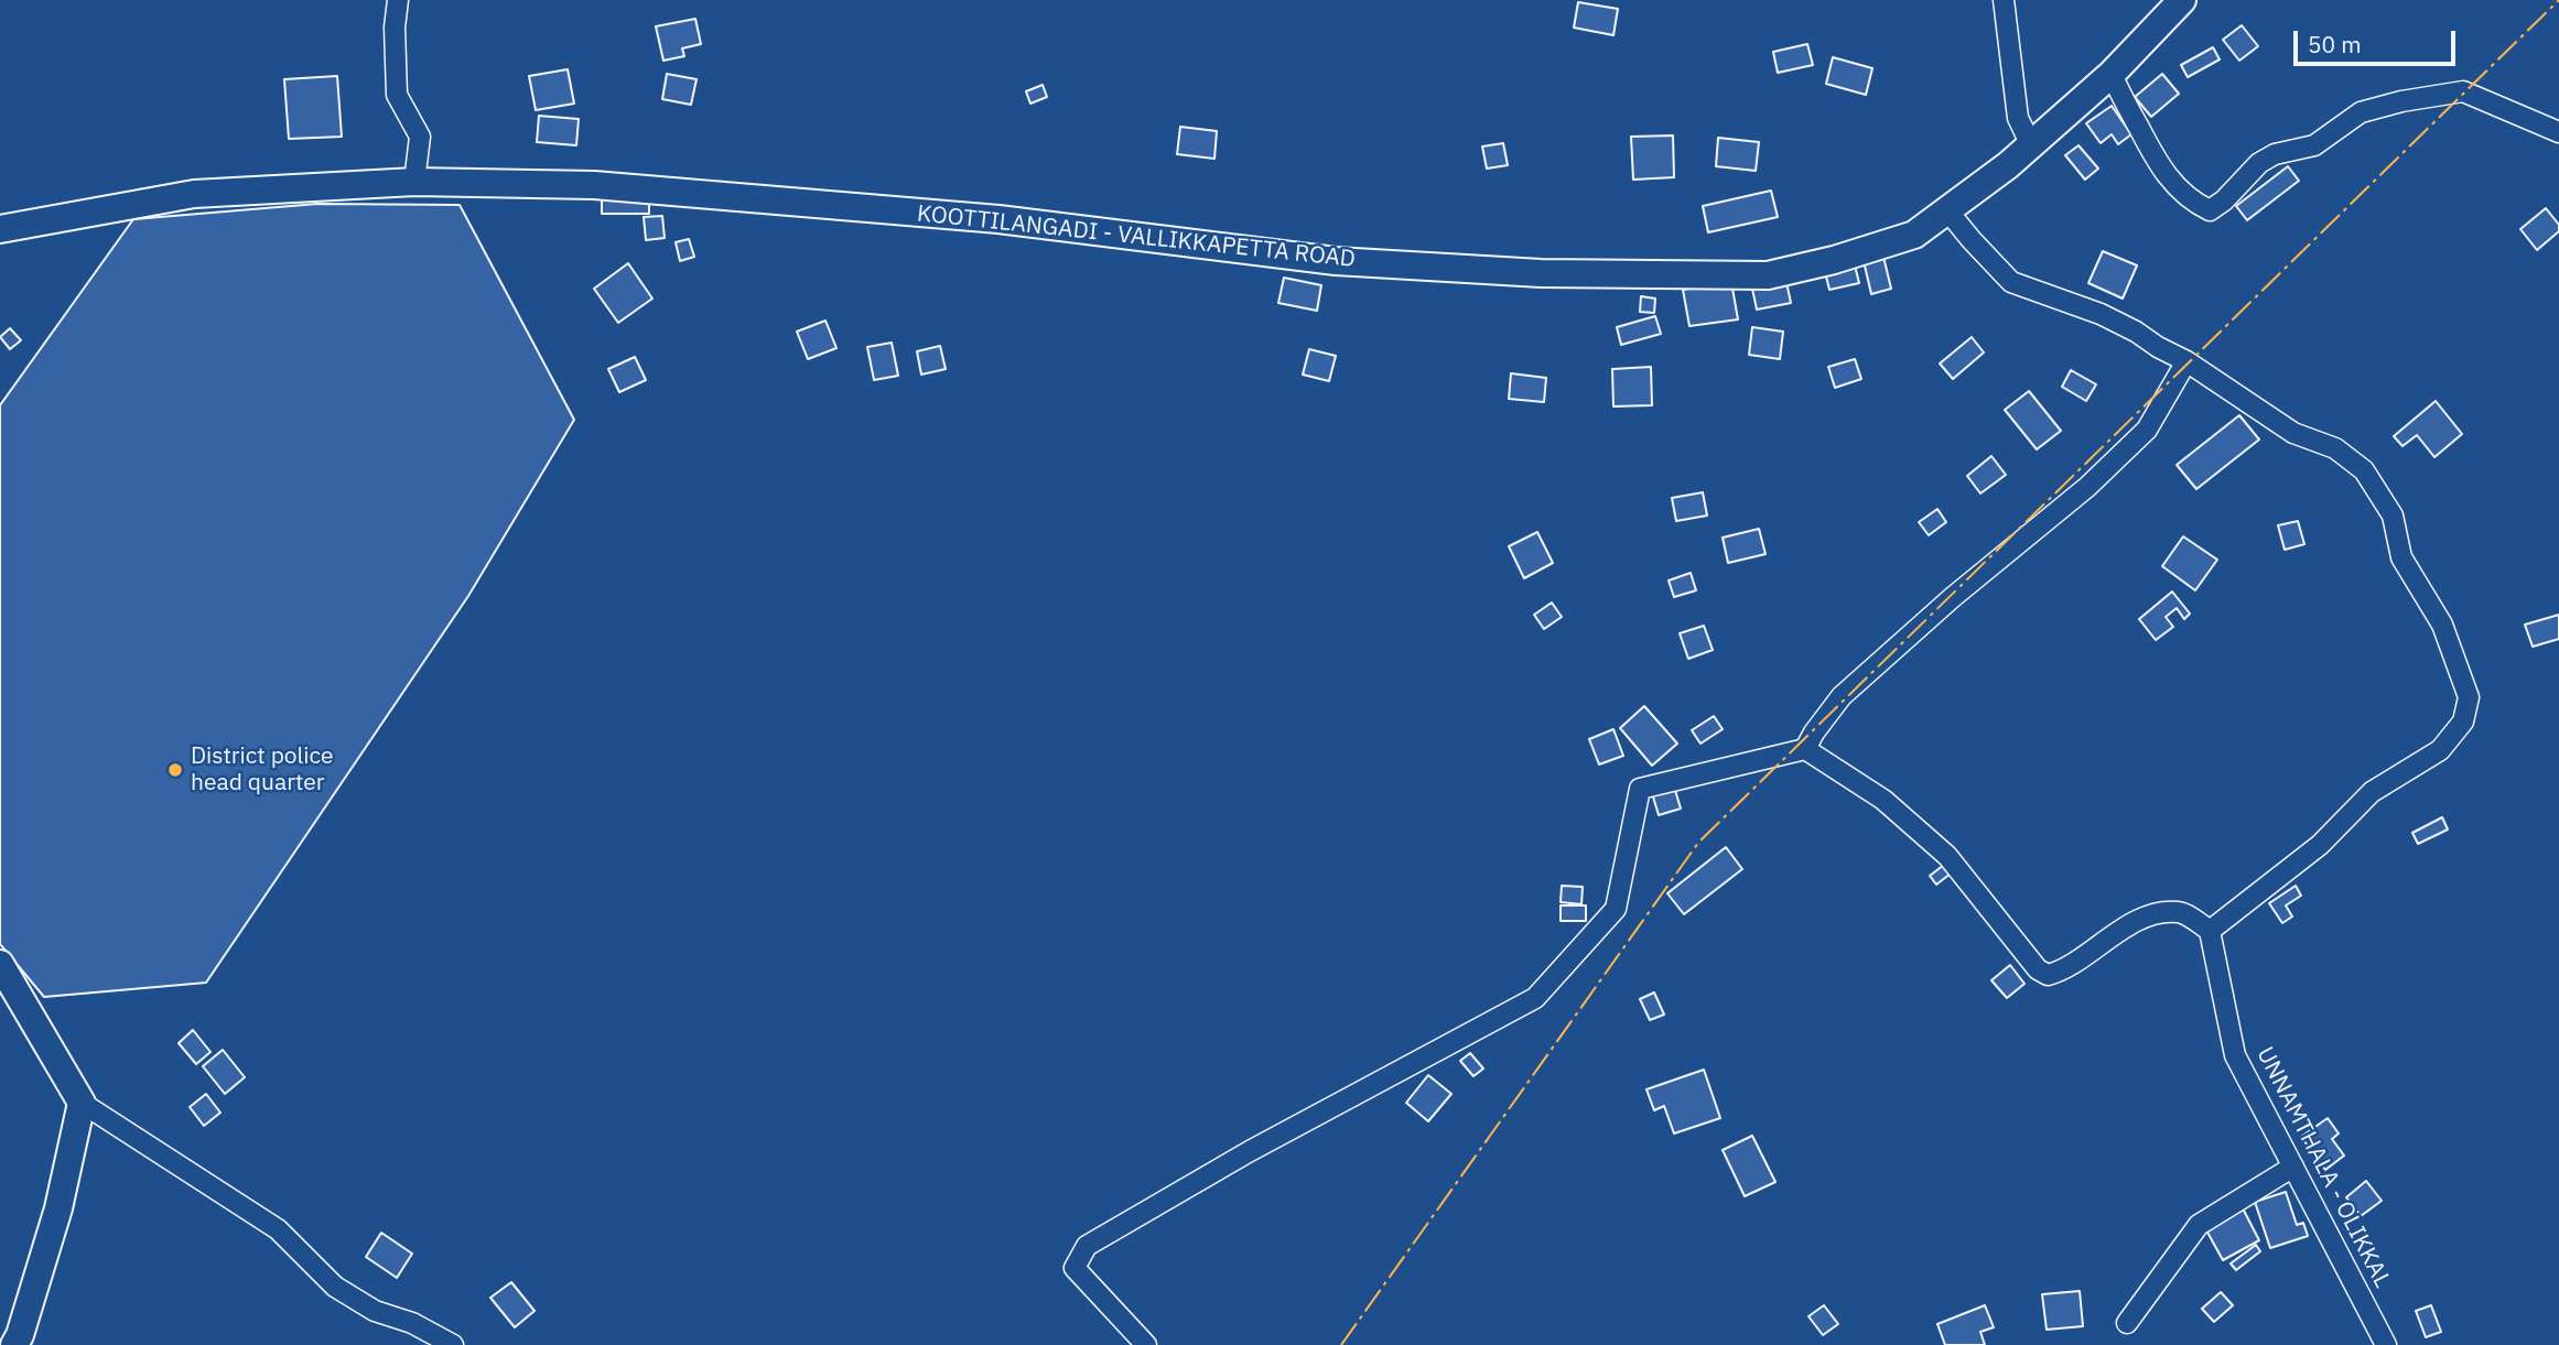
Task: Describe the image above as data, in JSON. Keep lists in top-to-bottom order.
{
  "streets": {
    "main road": ["KOOTTILANGADI - VALLIKKAPETTA ROAD"],
    "street": ["UNNAMTHALA - OLIKKAL"]
  },
  "places": ["District police head quarter"],
  "scale_bar": "50 m"
}
